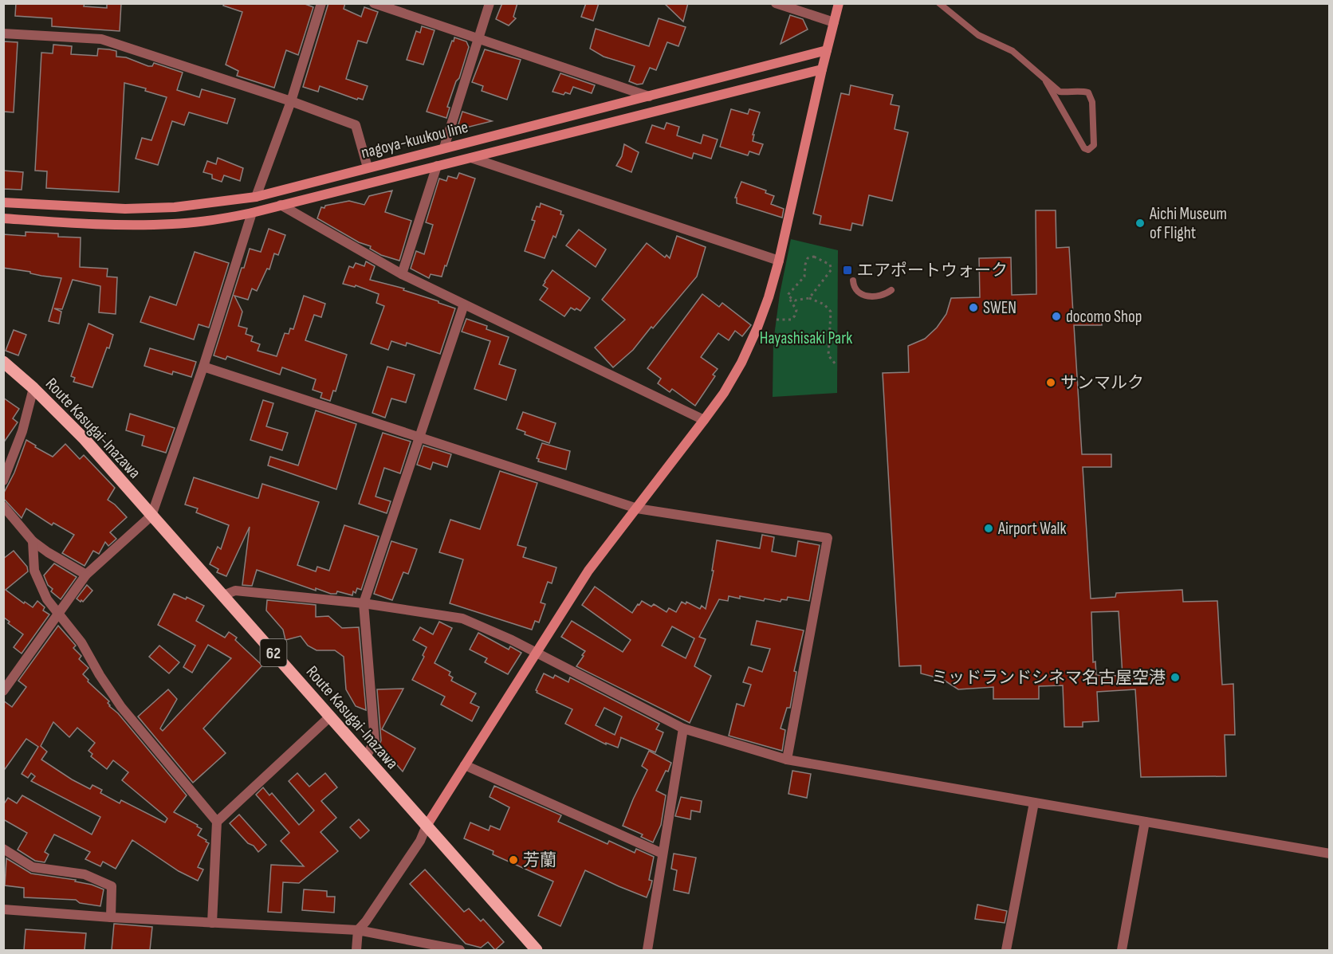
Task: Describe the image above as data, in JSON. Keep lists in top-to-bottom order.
{
  "streets": {
    "main road": ["nagoya-kuukou line", "Route Kasugai-Inazawa", "62"]
  },
  "parks": ["Hayashisaki Park"],
  "places": {
    "other": [
      "Aichi Museum of Flight",
      "SWEN",
      "docomo Shop",
      "サンマルク",
      "Airport Walk",
      "ミッドランドシネマ名古屋空港",
      "芳蘭"
    ],
    "transit": ["エアポートウォーク"]
  }
}
